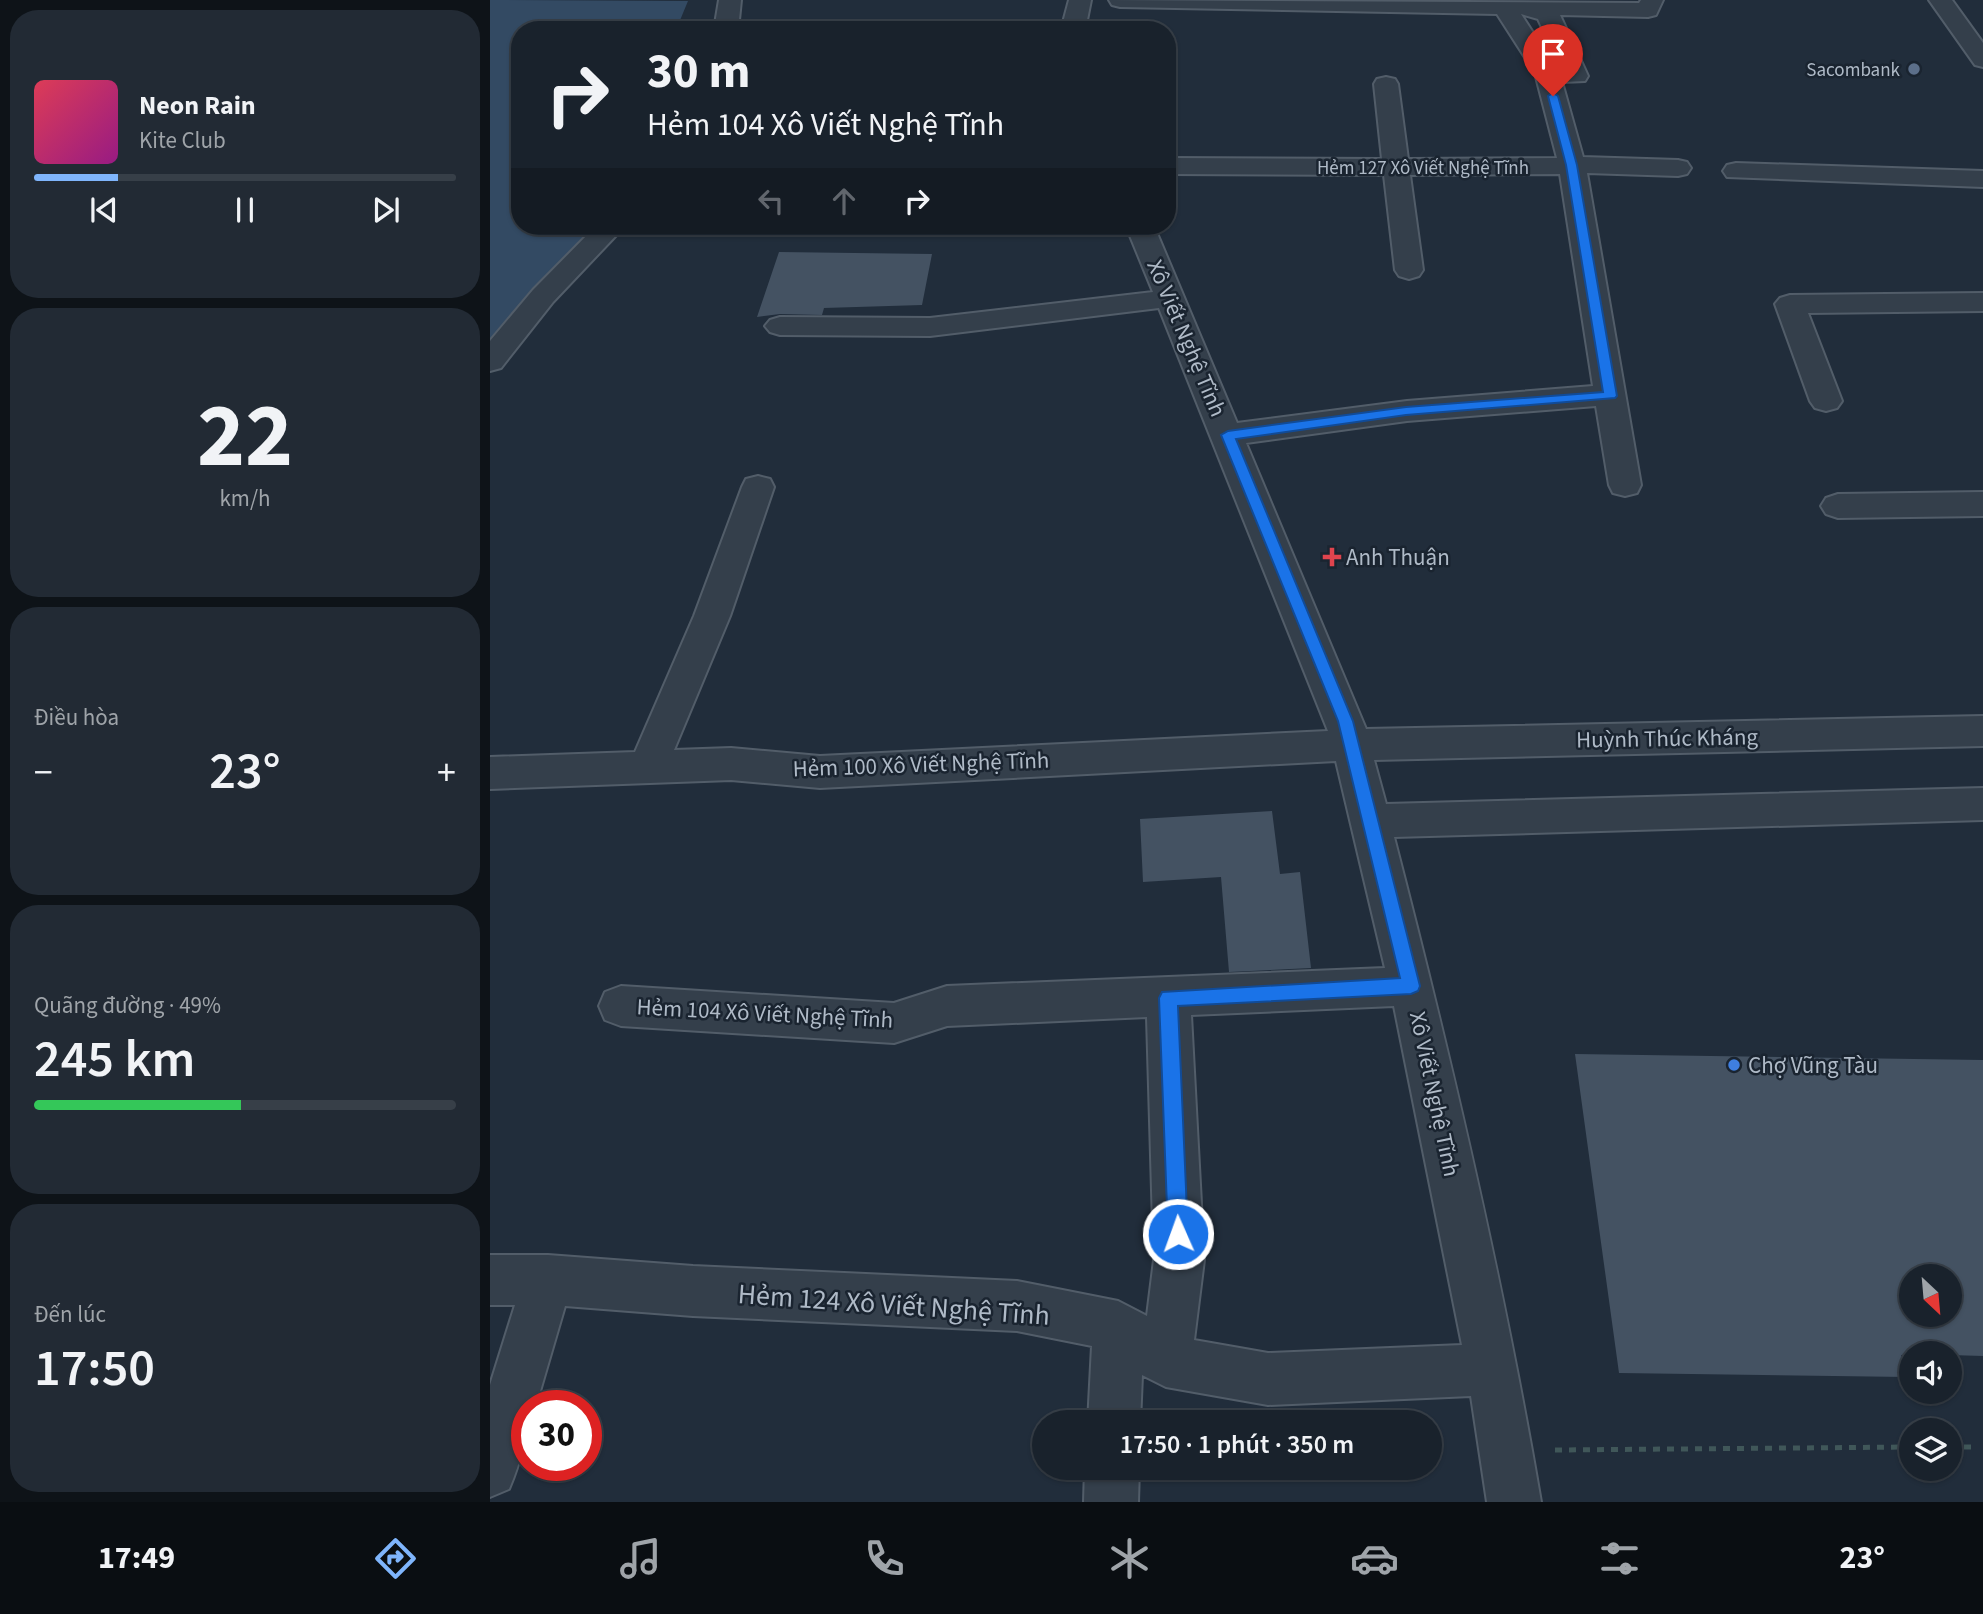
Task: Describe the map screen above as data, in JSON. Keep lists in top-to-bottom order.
{
  "streets": {
    "street": [
      "Hẻm 127 Xô Viết Nghệ Tĩnh",
      "Xô Viết Nghệ Tĩnh",
      "Huỳnh Thúc Kháng",
      "Hẻm 100 Xô Viết Nghệ Tĩnh",
      "Hẻm 104 Xô Viết Nghệ Tĩnh",
      "Hẻm 124 Xô Viết Nghệ Tĩnh"
    ]
  },
  "crossings": [
    ["Xô Viết Nghệ Tĩnh", "Huỳnh Thúc Kháng"],
    ["Xô Viết Nghệ Tĩnh", "Hẻm 100 Xô Viết Nghệ Tĩnh"],
    ["Xô Viết Nghệ Tĩnh", "Hẻm 104 Xô Viết Nghệ Tĩnh"],
    ["Xô Viết Nghệ Tĩnh", "Hẻm 124 Xô Viết Nghệ Tĩnh"],
    ["Huỳnh Thúc Kháng", "Hẻm 100 Xô Viết Nghệ Tĩnh"]
  ],
  "places": {
    "other": ["Sacombank", "Chợ Vũng Tàu"],
    "health": ["Anh Thuận"]
  },
  "north": "bottom right",
  "page": {
    "turn": ["30 m", "Hẻm 104 Xô Viết Nghệ Tĩnh"],
    "song": ["Neon Rain", "Kite Club"],
    "tile": [
      ["22", "km/h"],
      "Điều hòa",
      ["Quãng đường · 49%", "245 km"],
      ["Đến lúc", "17:50"]
    ],
    "heat": ["−", "23°", "+"],
    "limit": "30",
    "trip": "17:50 · 1 phút · 350 m",
    "tabs": ["17:49", "23°"]
  }
}
